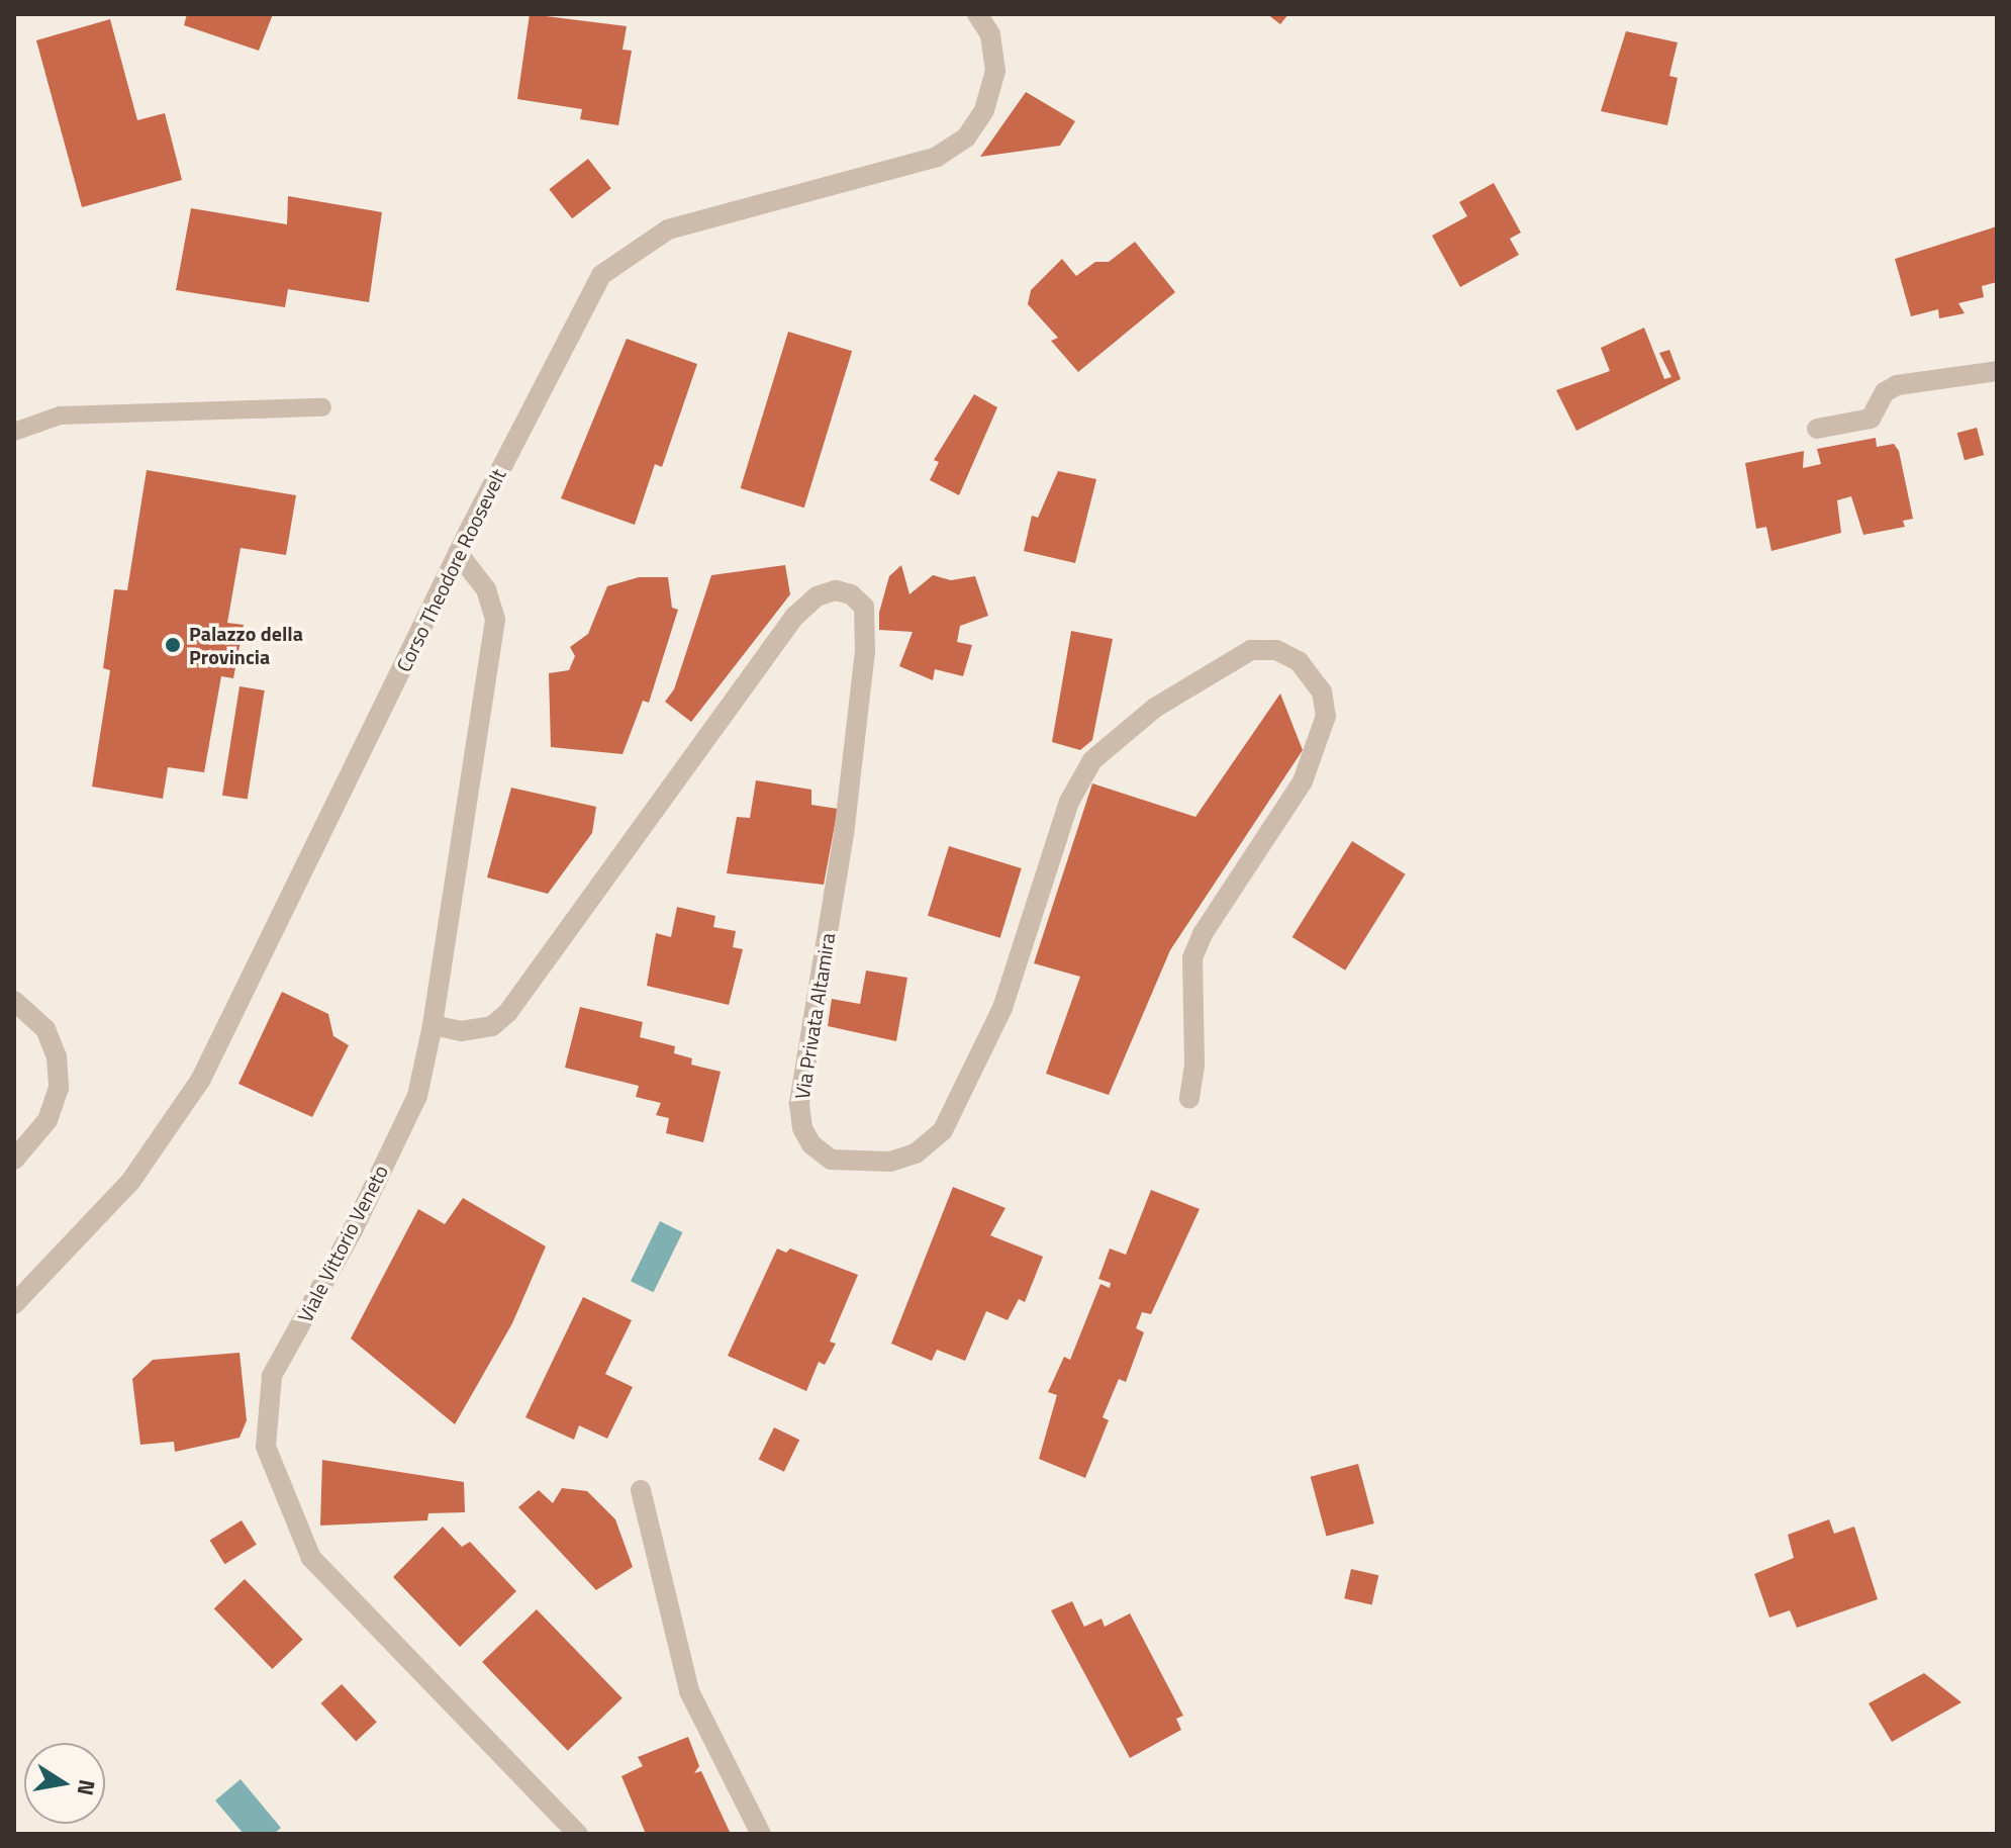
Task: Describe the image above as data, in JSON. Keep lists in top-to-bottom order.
{
  "streets": {
    "street": ["Corso Theodore Roosevelt", "Via Privata Altamira", "Viale Vittorio Veneto"]
  },
  "crossings": [
    ["Corso Theodore Roosevelt", "Viale Vittorio Veneto"],
    ["Via Privata Altamira", "Viale Vittorio Veneto"]
  ],
  "places": ["Palazzo della Provincia"],
  "north": "right"
}
